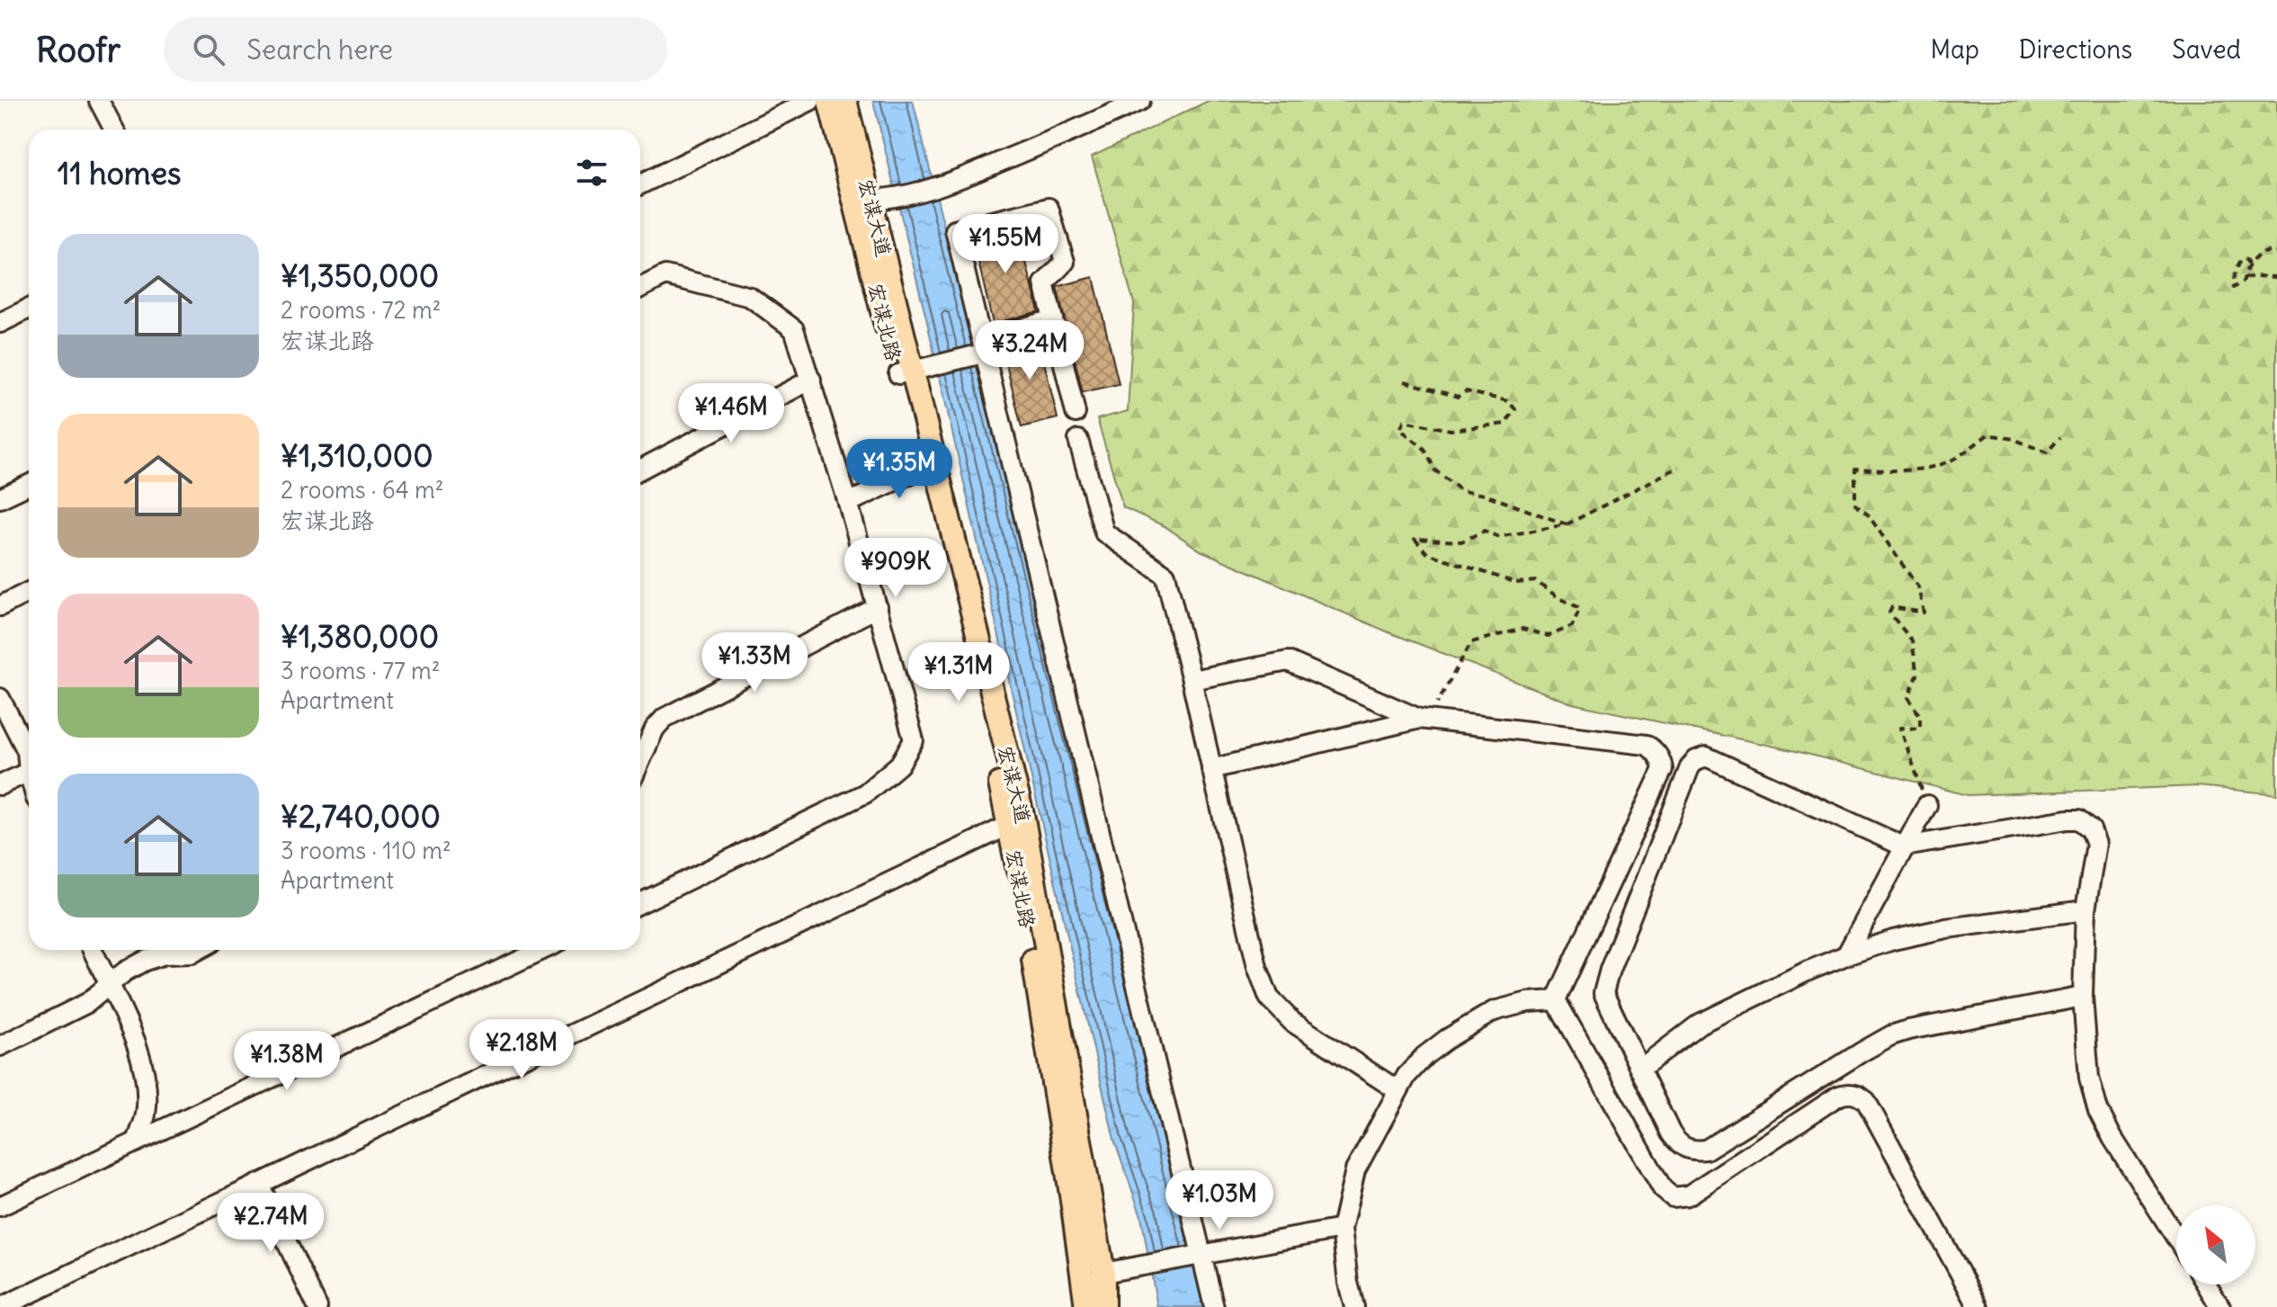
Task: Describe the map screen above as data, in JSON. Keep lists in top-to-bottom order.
{
  "streets": {
    "main road": ["宏谋大道", "宏谋北路"]
  },
  "crossings": [
    ["宏谋大道", "宏谋北路"]
  ],
  "north": "top left",
  "page": {
    "header": "Roofr",
    "search": "Search here",
    "nav": ["Map", "Directions", "Saved"],
    "heading": "11 homes",
    "price": [
      "¥1.55M",
      "¥3.24M",
      "¥1.46M",
      "¥1.35M",
      "¥909K",
      "¥1.33M",
      "¥1.31M",
      "¥2.18M",
      "¥1.38M",
      "¥1.03M",
      "¥2.74M"
    ],
    "list": [
      {
        "name": "¥1,350,000",
        "note": "2 rooms · 72 m² · 宏谋北路"
      },
      {
        "name": "¥1,310,000",
        "note": "2 rooms · 64 m² · 宏谋北路"
      },
      {
        "name": "¥1,380,000",
        "note": "3 rooms · 77 m² · Apartment"
      },
      {
        "name": "¥2,740,000",
        "note": "3 rooms · 110 m² · Apartment"
      }
    ]
  }
}
